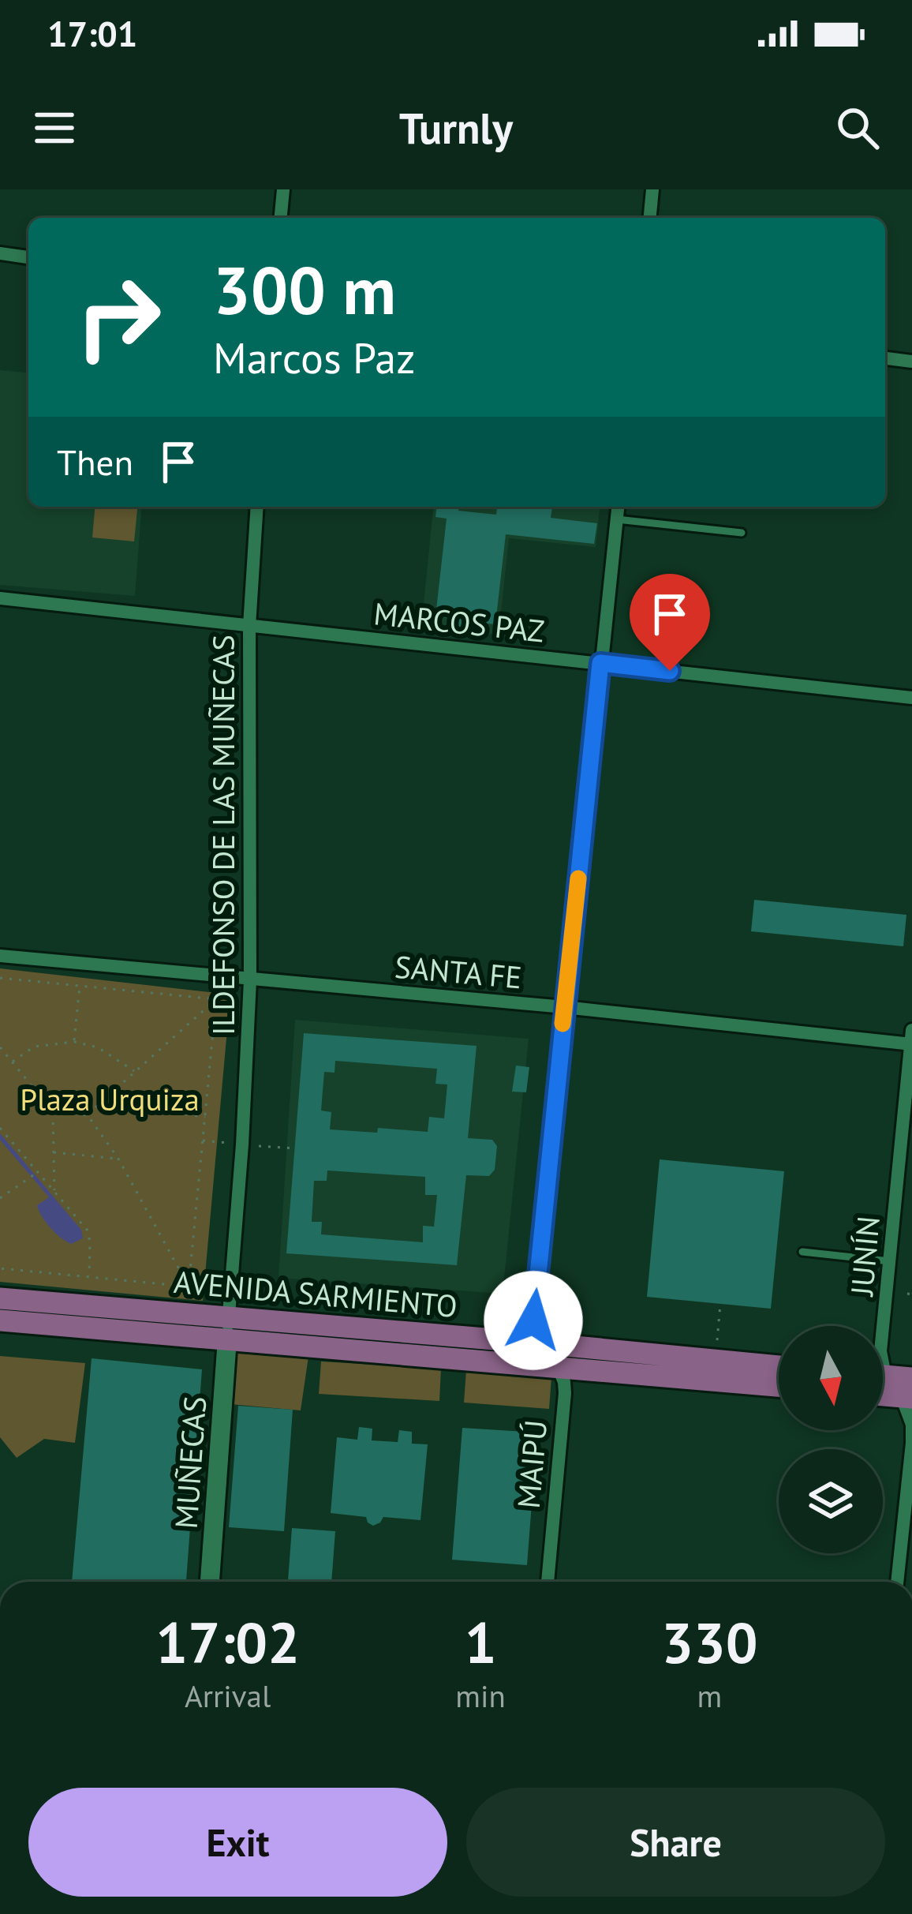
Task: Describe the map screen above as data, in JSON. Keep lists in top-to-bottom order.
{
  "streets": {
    "main road": ["AVENIDA SARMIENTO"],
    "street": [
      "MARCOS PAZ",
      "ILDEFONSO DE LAS MUÑECAS",
      "SANTA FE",
      "JUNÍN",
      "MUÑECAS",
      "MAIPÚ"
    ]
  },
  "crossings": [
    ["MARCOS PAZ", "ILDEFONSO DE LAS MUÑECAS"],
    ["ILDEFONSO DE LAS MUÑECAS", "SANTA FE"],
    ["ILDEFONSO DE LAS MUÑECAS", "AVENIDA SARMIENTO"],
    ["ILDEFONSO DE LAS MUÑECAS", "MUÑECAS"],
    ["SANTA FE", "JUNÍN"],
    ["AVENIDA SARMIENTO", "MUÑECAS"],
    ["AVENIDA SARMIENTO", "MAIPÚ"]
  ],
  "parks": ["Plaza Urquiza"],
  "north": "bottom",
  "page": {
    "status": "17:01",
    "header": "Turnly",
    "turn": ["300 m", "Marcos Paz"],
    "then": "Then",
    "eta": [
      "17:02",
      "Arrival",
      "1",
      "min",
      "330",
      "m"
    ],
    "buttons": ["Exit", "Share"]
  }
}
